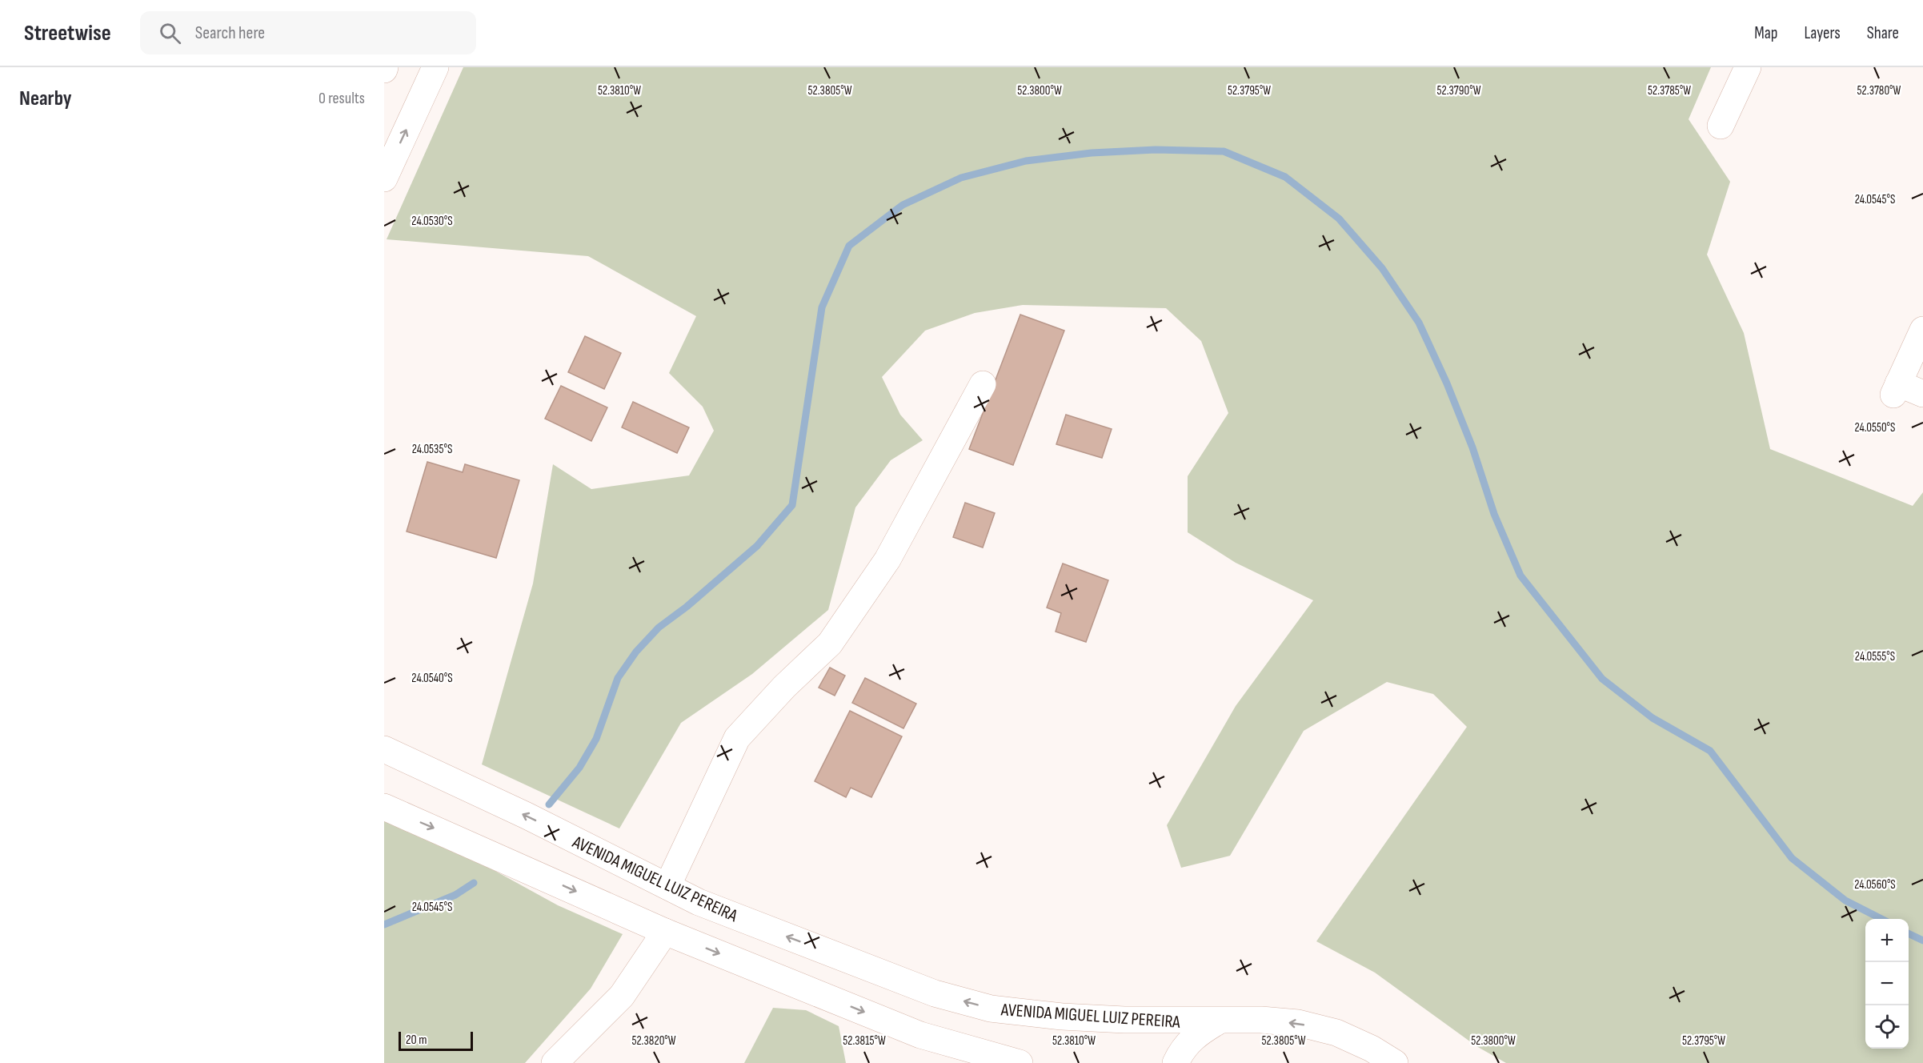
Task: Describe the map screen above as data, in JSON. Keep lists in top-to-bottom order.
{
  "streets": {
    "main road": ["AVENIDA MIGUEL LUIZ PEREIRA"]
  },
  "scale_bar": "20 m",
  "page": {
    "header": "Streetwise",
    "search": "Search here",
    "nav": ["Map", "Layers", "Share"],
    "heading": ["Nearby", "0 results"],
    "map_buttons": ["+", "−"],
    "scale": "20 m"
  },
  "coordinates": [
    "52.3810°W",
    "52.3805°W",
    "52.3800°W",
    "52.3795°W",
    "52.3790°W",
    "52.3785°W",
    "52.3780°W",
    "24.0545°S",
    "24.0530°S",
    "24.0550°S",
    "24.0535°S",
    "24.0555°S",
    "24.0540°S",
    "24.0560°S",
    "52.3820°W",
    "52.3815°W"
  ]
}
